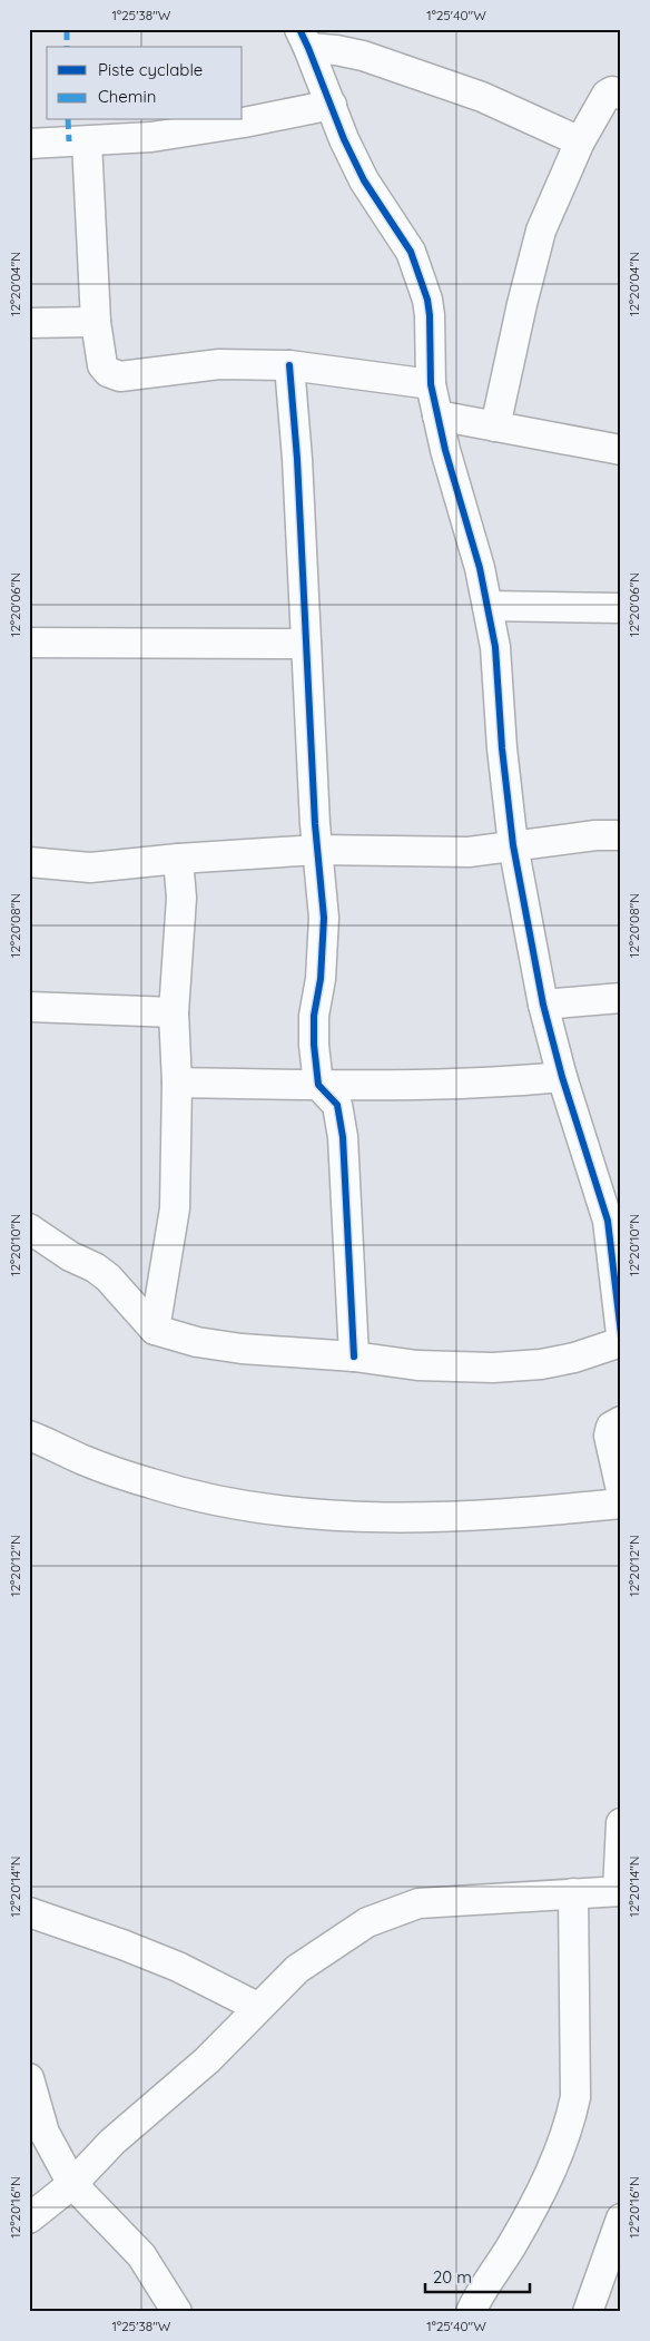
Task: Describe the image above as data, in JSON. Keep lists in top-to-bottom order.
{
  "legend": ["Piste cyclable", "Chemin"],
  "scale_bar": "20 m",
  "coordinates": [
    "1°25'38\"W",
    "1°25'40\"W",
    "12°20'04\"N",
    "12°20'06\"N",
    "12°20'08\"N",
    "12°20'10\"N",
    "12°20'12\"N",
    "12°20'14\"N",
    "12°20'16\"N"
  ]
}
